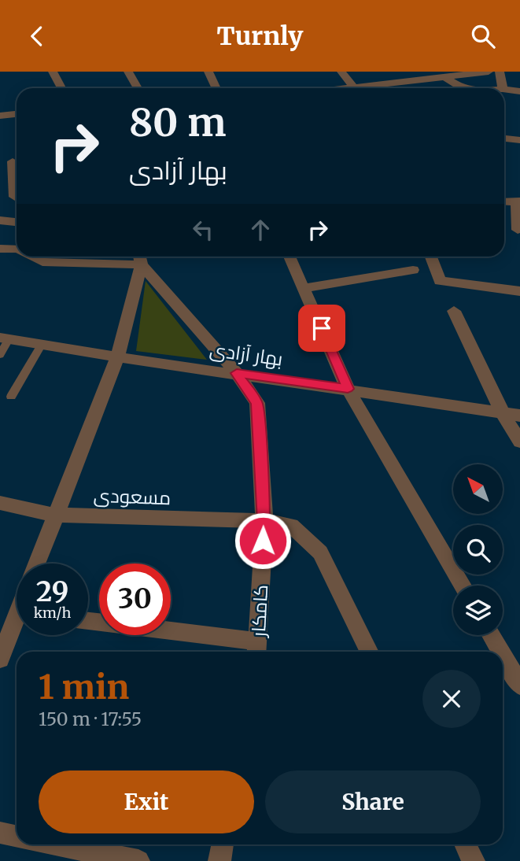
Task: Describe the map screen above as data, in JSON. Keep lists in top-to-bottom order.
{
  "streets": {
    "street": ["بهار آزادی", "مسعودی", "کامکار"]
  },
  "crossings": [
    ["بهار آزادی", "کامکار"],
    ["مسعودی", "کامکار"]
  ],
  "north": "top left",
  "page": {
    "header": "Turnly",
    "turn": ["80 m", "بهار آزادی"],
    "speed": "29 km/h",
    "limit": "30",
    "heading": ["1 min", "150 m · 17:55"],
    "buttons": ["Exit", "Share"]
  }
}
